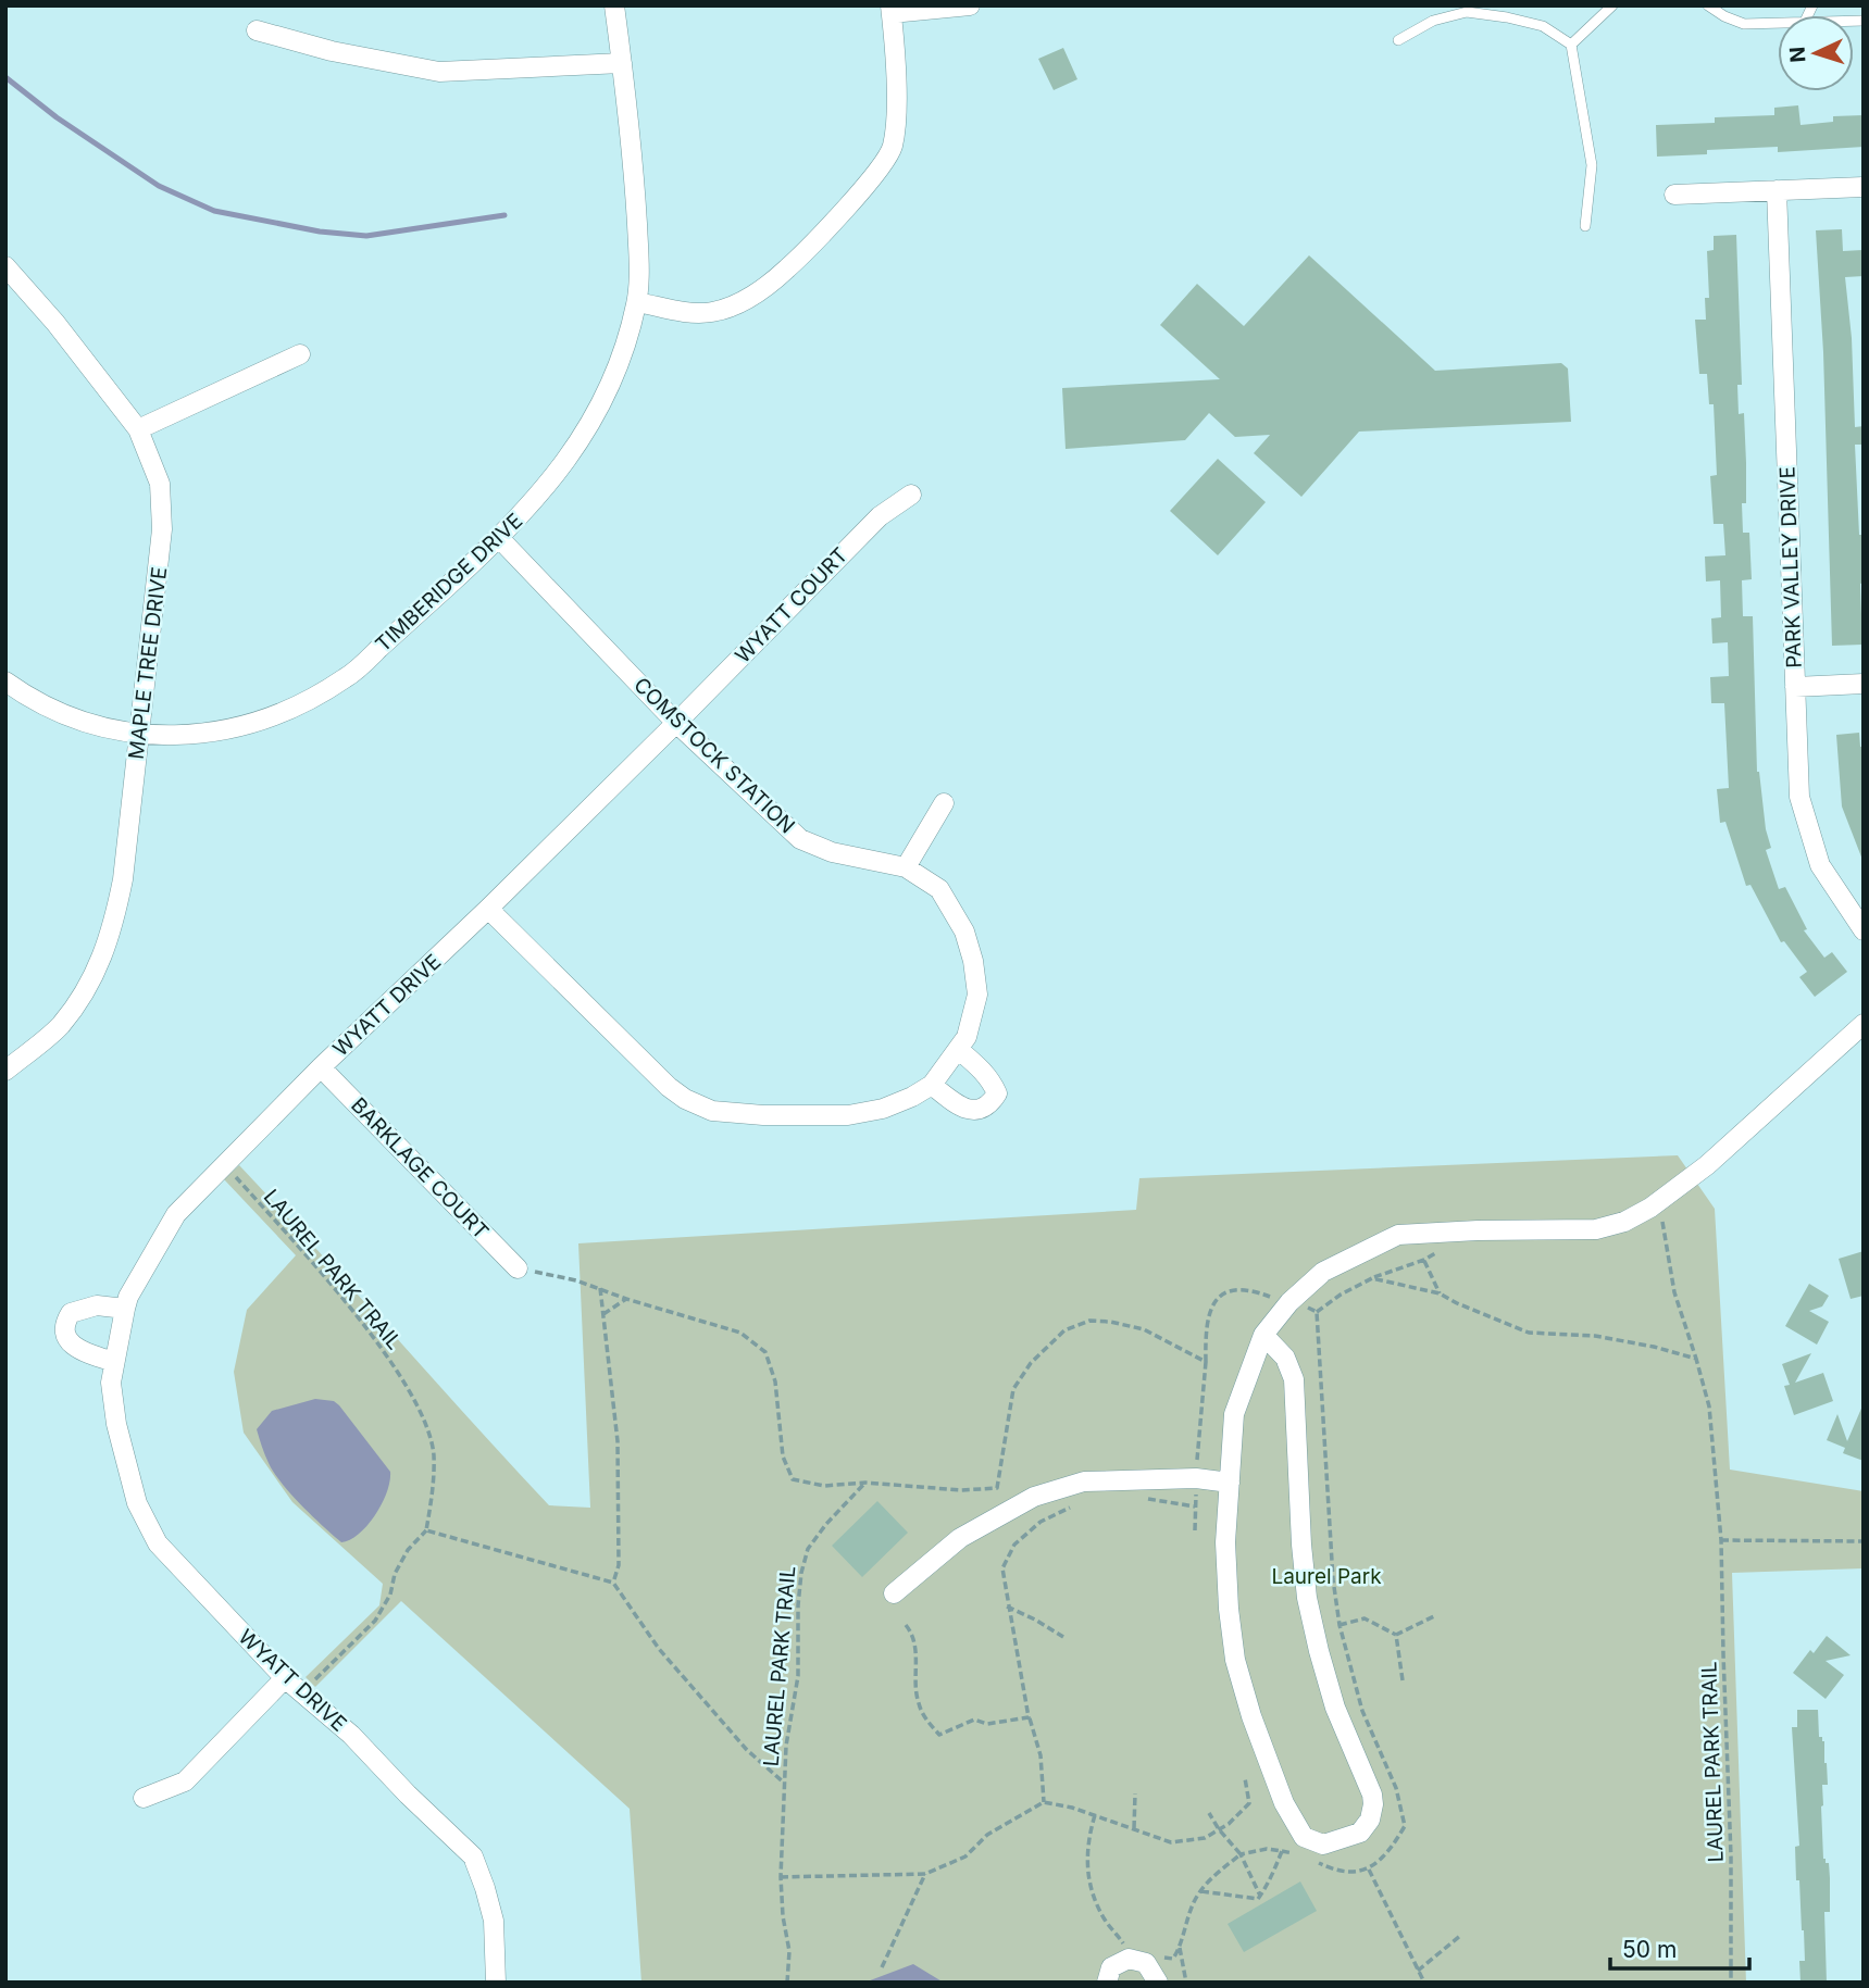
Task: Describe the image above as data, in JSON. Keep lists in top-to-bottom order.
{
  "streets": {
    "street": [
      "PARK VALLEY DRIVE",
      "TIMBERIDGE DRIVE",
      "WYATT COURT",
      "MAPLE TREE DRIVE",
      "COMSTOCK STATION",
      "WYATT DRIVE",
      "BARKLAGE COURT"
    ],
    "path": ["LAUREL PARK TRAIL"]
  },
  "crossings": [
    ["TIMBERIDGE DRIVE", "MAPLE TREE DRIVE"],
    ["TIMBERIDGE DRIVE", "COMSTOCK STATION"],
    ["WYATT COURT", "COMSTOCK STATION"],
    ["WYATT COURT", "WYATT DRIVE"],
    ["COMSTOCK STATION", "WYATT DRIVE"],
    ["WYATT DRIVE", "BARKLAGE COURT"],
    ["WYATT DRIVE", "LAUREL PARK TRAIL"]
  ],
  "parks": ["Laurel Park"],
  "scale_bar": "50 m",
  "north": "left"
}
